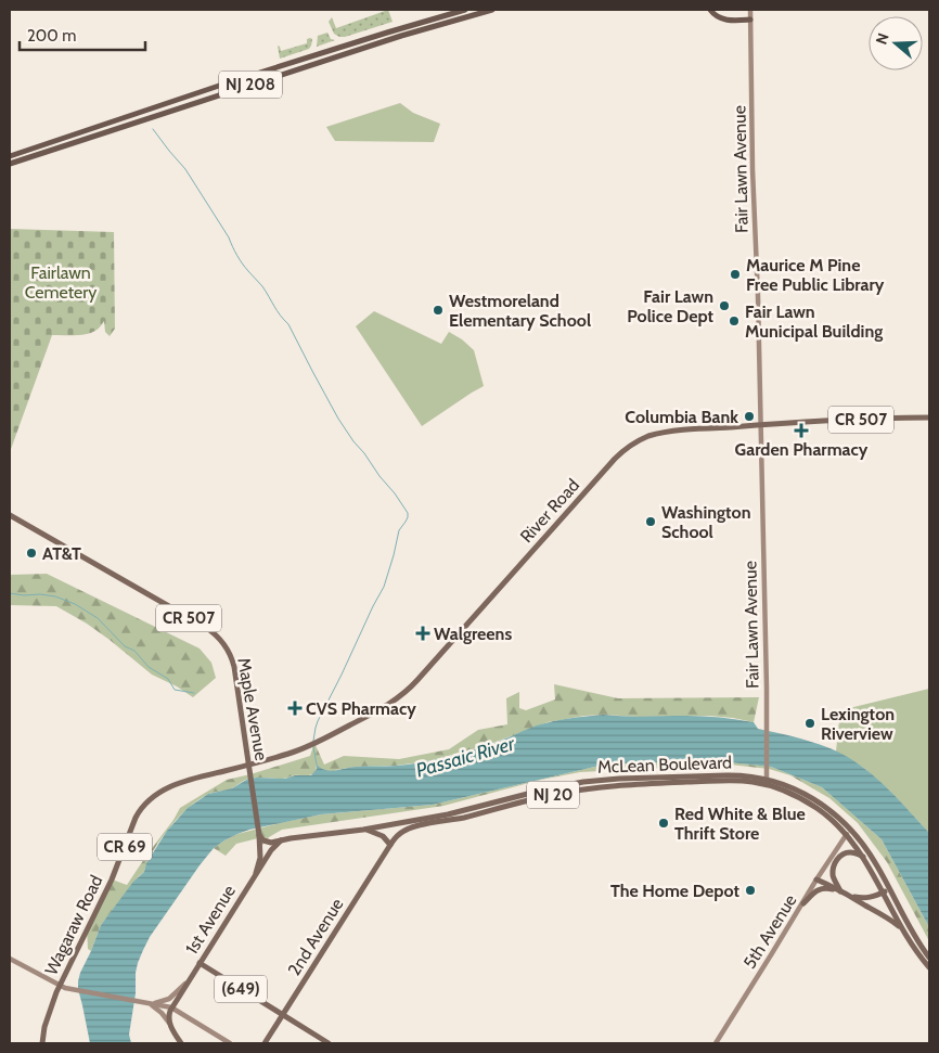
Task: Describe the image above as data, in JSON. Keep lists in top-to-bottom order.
{
  "streets": {
    "highway": ["NJ 208"],
    "main road": [
      "Fair Lawn Avenue",
      "CR 507",
      "River Road",
      "Maple Avenue",
      "McLean Boulevard",
      "NJ 20",
      "CR 69",
      "1st Avenue",
      "Wagaraw Road",
      "5th Avenue",
      "2nd Avenue",
      "(649)"
    ]
  },
  "crossings": [
    ["Fair Lawn Avenue", "River Road"],
    ["Fair Lawn Avenue", "McLean Boulevard"],
    ["River Road", "Maple Avenue"],
    ["River Road", "Wagaraw Road"],
    ["Maple Avenue", "1st Avenue"],
    ["Maple Avenue", "Wagaraw Road"],
    ["McLean Boulevard", "1st Avenue"],
    ["McLean Boulevard", "5th Avenue"],
    ["McLean Boulevard", "2nd Avenue"],
    ["1st Avenue", "(649)"],
    ["2nd Avenue", "(649)"]
  ],
  "water": ["Passaic River"],
  "parks": ["Fairlawn Cemetery"],
  "places": {
    "other": [
      "Maurice M Pine Free Public Library",
      "Fair Lawn Police Dept",
      "Westmoreland Elementary School",
      "Fair Lawn Municipal Building",
      "Columbia Bank",
      "Washington School",
      "AT&T",
      "Lexington Riverview",
      "Red White & Blue Thrift Store",
      "The Home Depot"
    ],
    "health": ["Garden Pharmacy", "Walgreens", "CVS Pharmacy"]
  },
  "scale_bar": "200 m",
  "north": "left"
}
